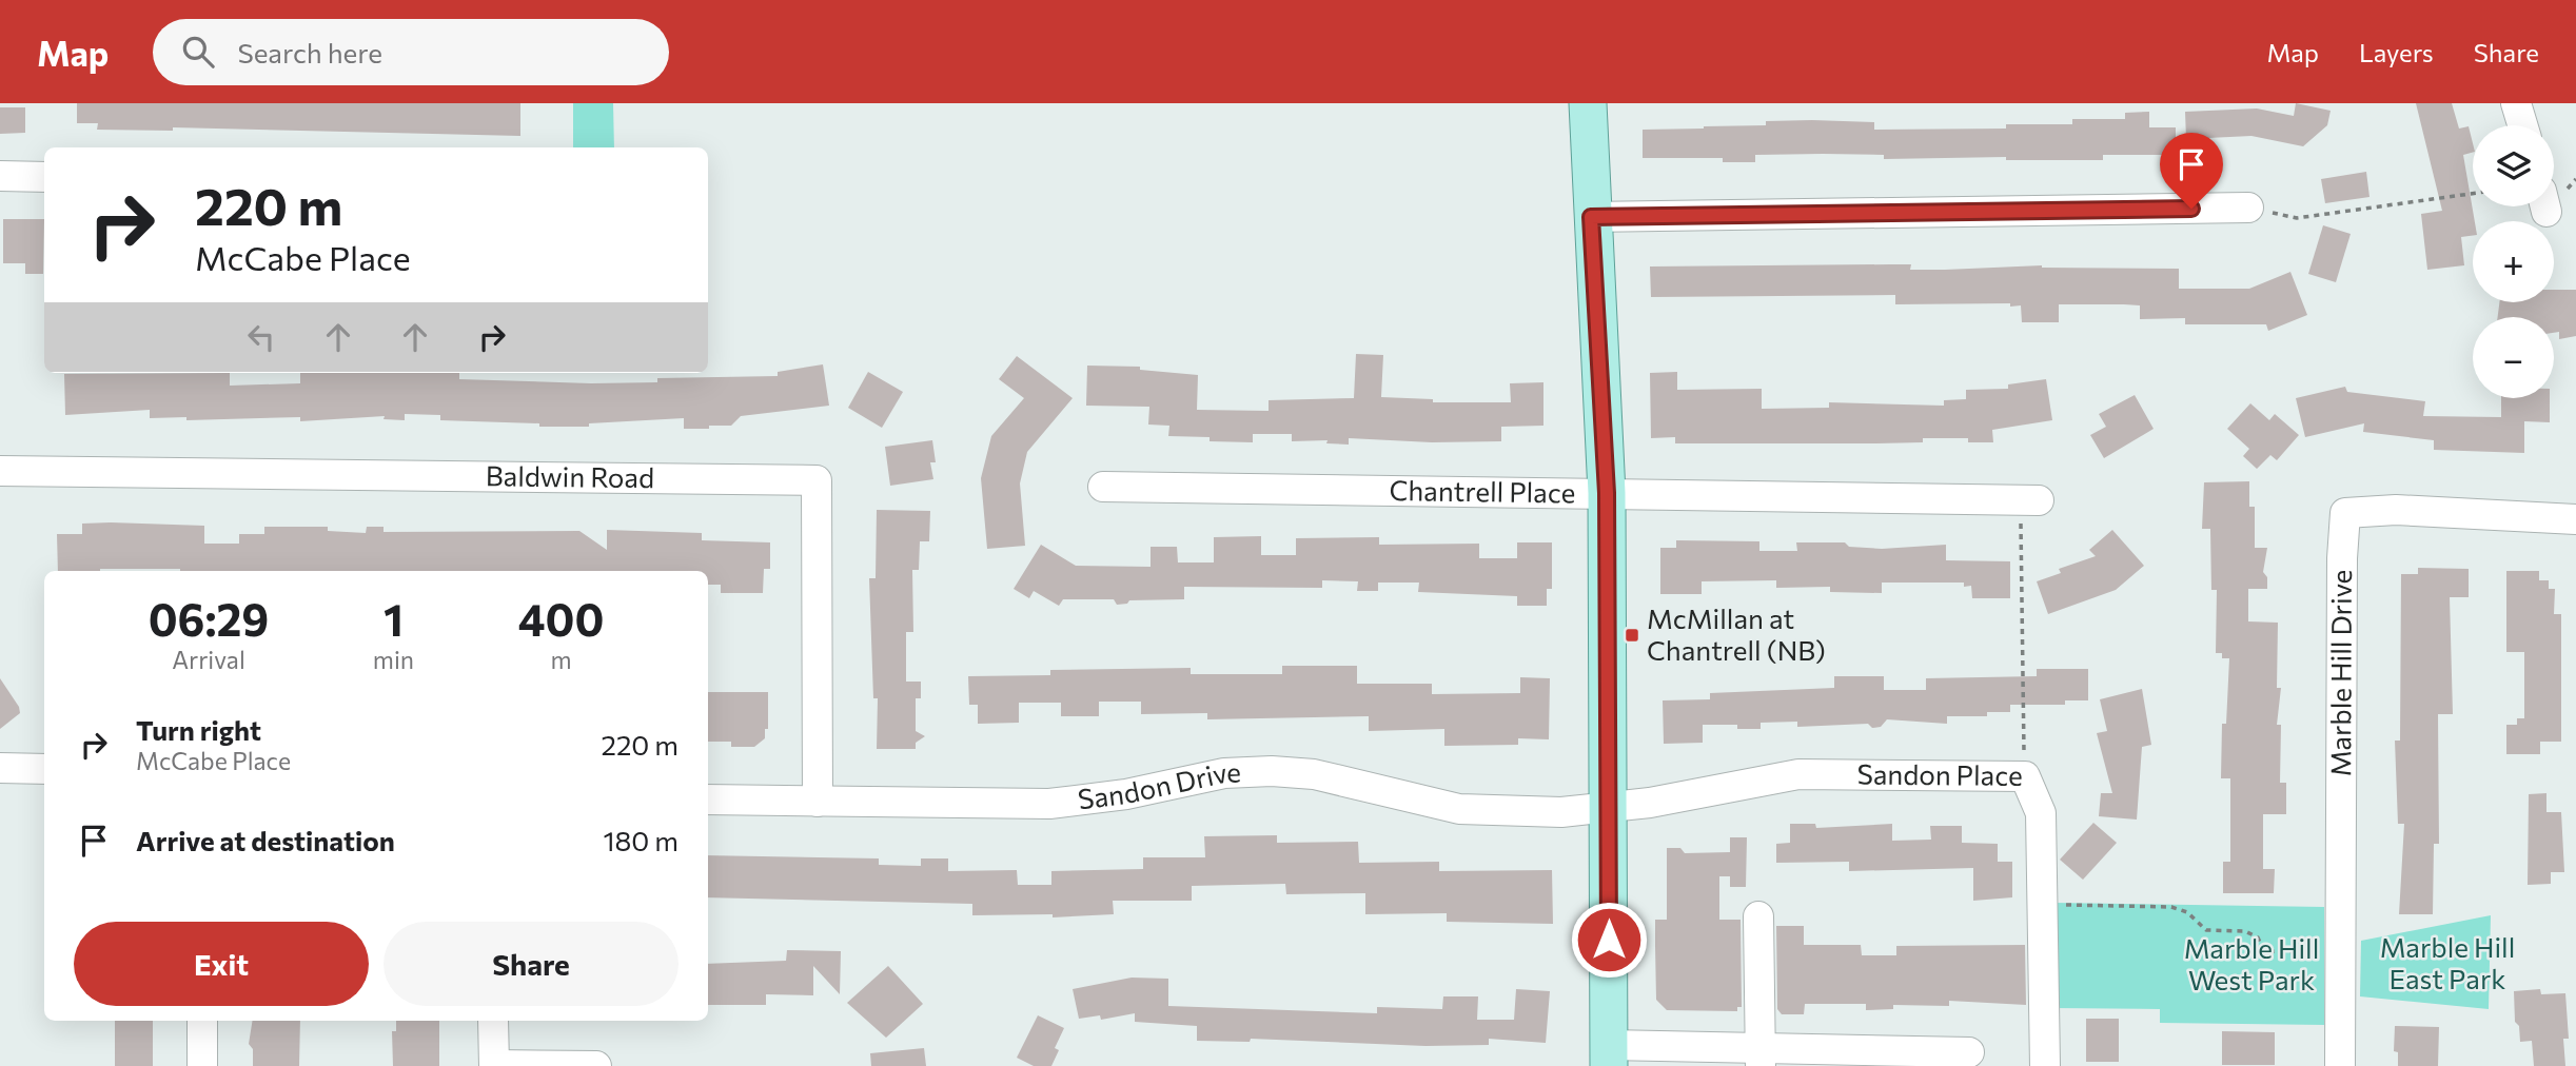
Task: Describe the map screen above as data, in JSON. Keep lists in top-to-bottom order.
{
  "streets": {
    "street": [
      "Baldwin Road",
      "Chantrell Place",
      "Marble Hill Drive",
      "Sandon Place",
      "Sandon Drive"
    ]
  },
  "crossings": [
    ["Baldwin Road", "Sandon Drive"],
    ["Sandon Place", "Sandon Drive"]
  ],
  "parks": ["Marble Hill East Park", "Marble Hill West Park"],
  "places": {
    "transit": ["McMillan at Chantrell (NB)"]
  },
  "page": {
    "header": "Map",
    "search": "Search here",
    "nav": ["Map", "Layers", "Share"],
    "map_buttons": ["+", "−"],
    "turn": ["220 m", "McCabe Place"],
    "eta": [
      "06:29",
      "Arrival",
      "1",
      "min",
      "400",
      "m"
    ],
    "list": [
      {
        "name": "Turn right",
        "note": "McCabe Place",
        "value": "220 m"
      },
      {
        "name": "Arrive at destination",
        "value": "180 m"
      }
    ],
    "buttons": ["Exit", "Share"]
  }
}
